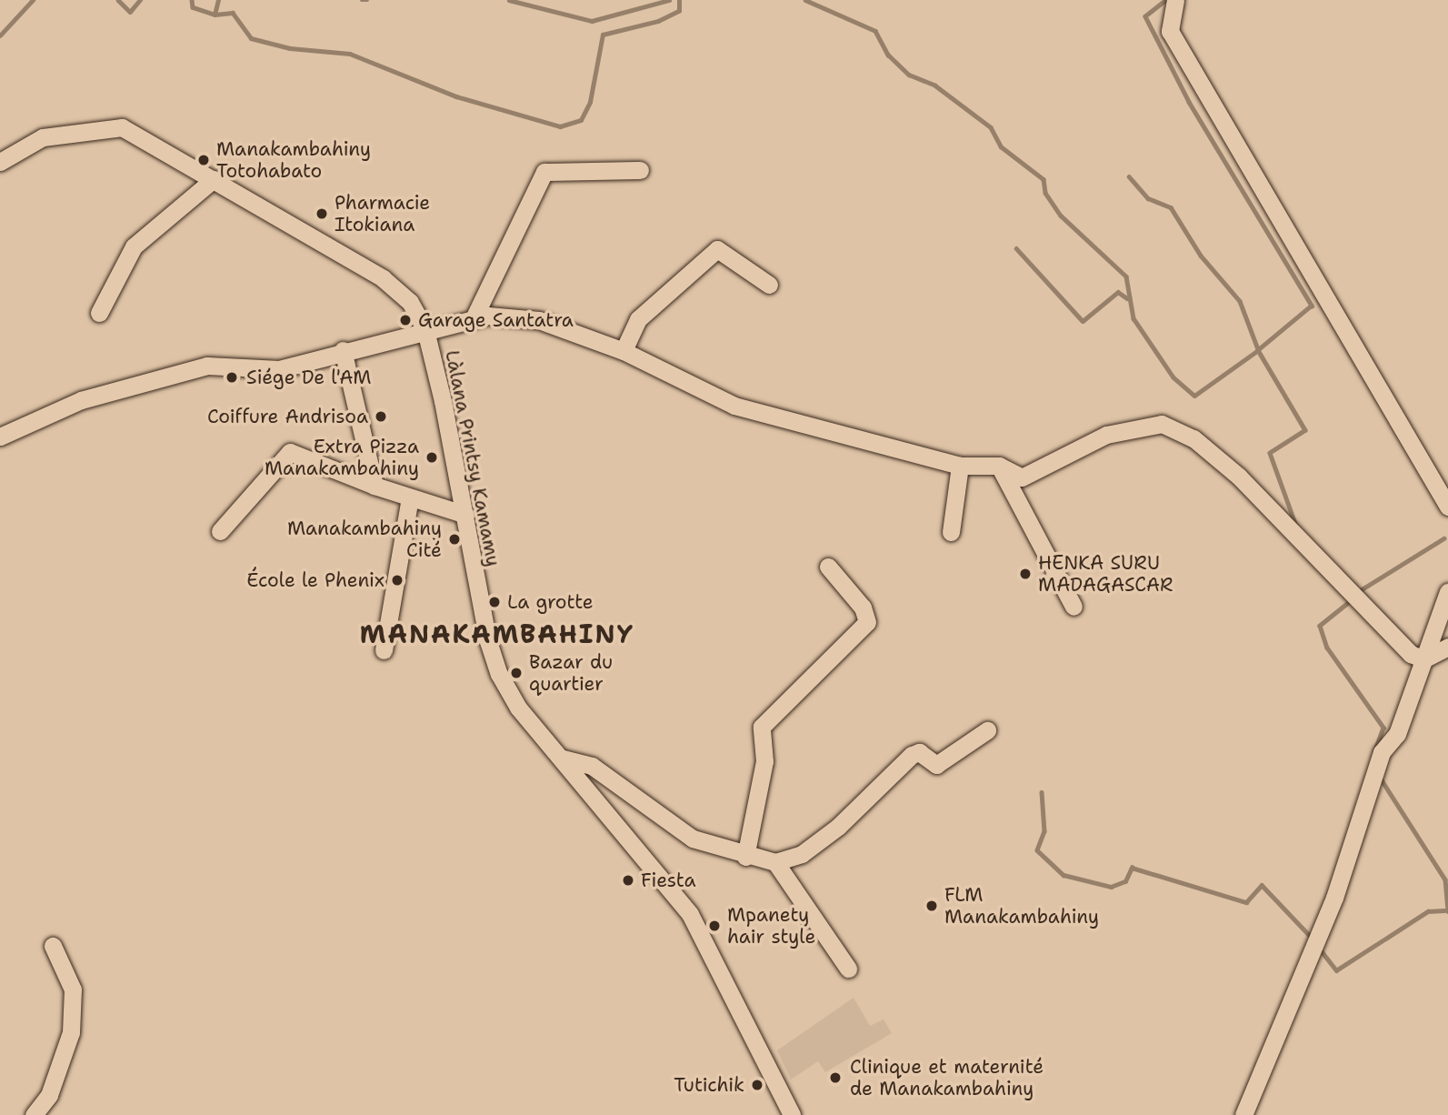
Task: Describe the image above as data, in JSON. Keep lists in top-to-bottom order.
{
  "streets": {
    "street": ["Làlana Printsy Kamamy"]
  },
  "districts": ["MANAKAMBAHINY"],
  "places": [
    "Manakambahiny Totohabato",
    "Pharmacie Itokiana",
    "Garage Santatra",
    "Siége De l'AM",
    "Coiffure Andrisoa",
    "Extra Pizza Manakambahiny",
    "Manakambahiny Cité",
    "HENKA SURU MADAGASCAR",
    "École le Phenix",
    "La grotte",
    "Bazar du quartier",
    "Fiesta",
    "FLM Manakambahiny",
    "Mpanety hair style",
    "Clinique et maternité de Manakambahiny",
    "Tutichik"
  ]
}
